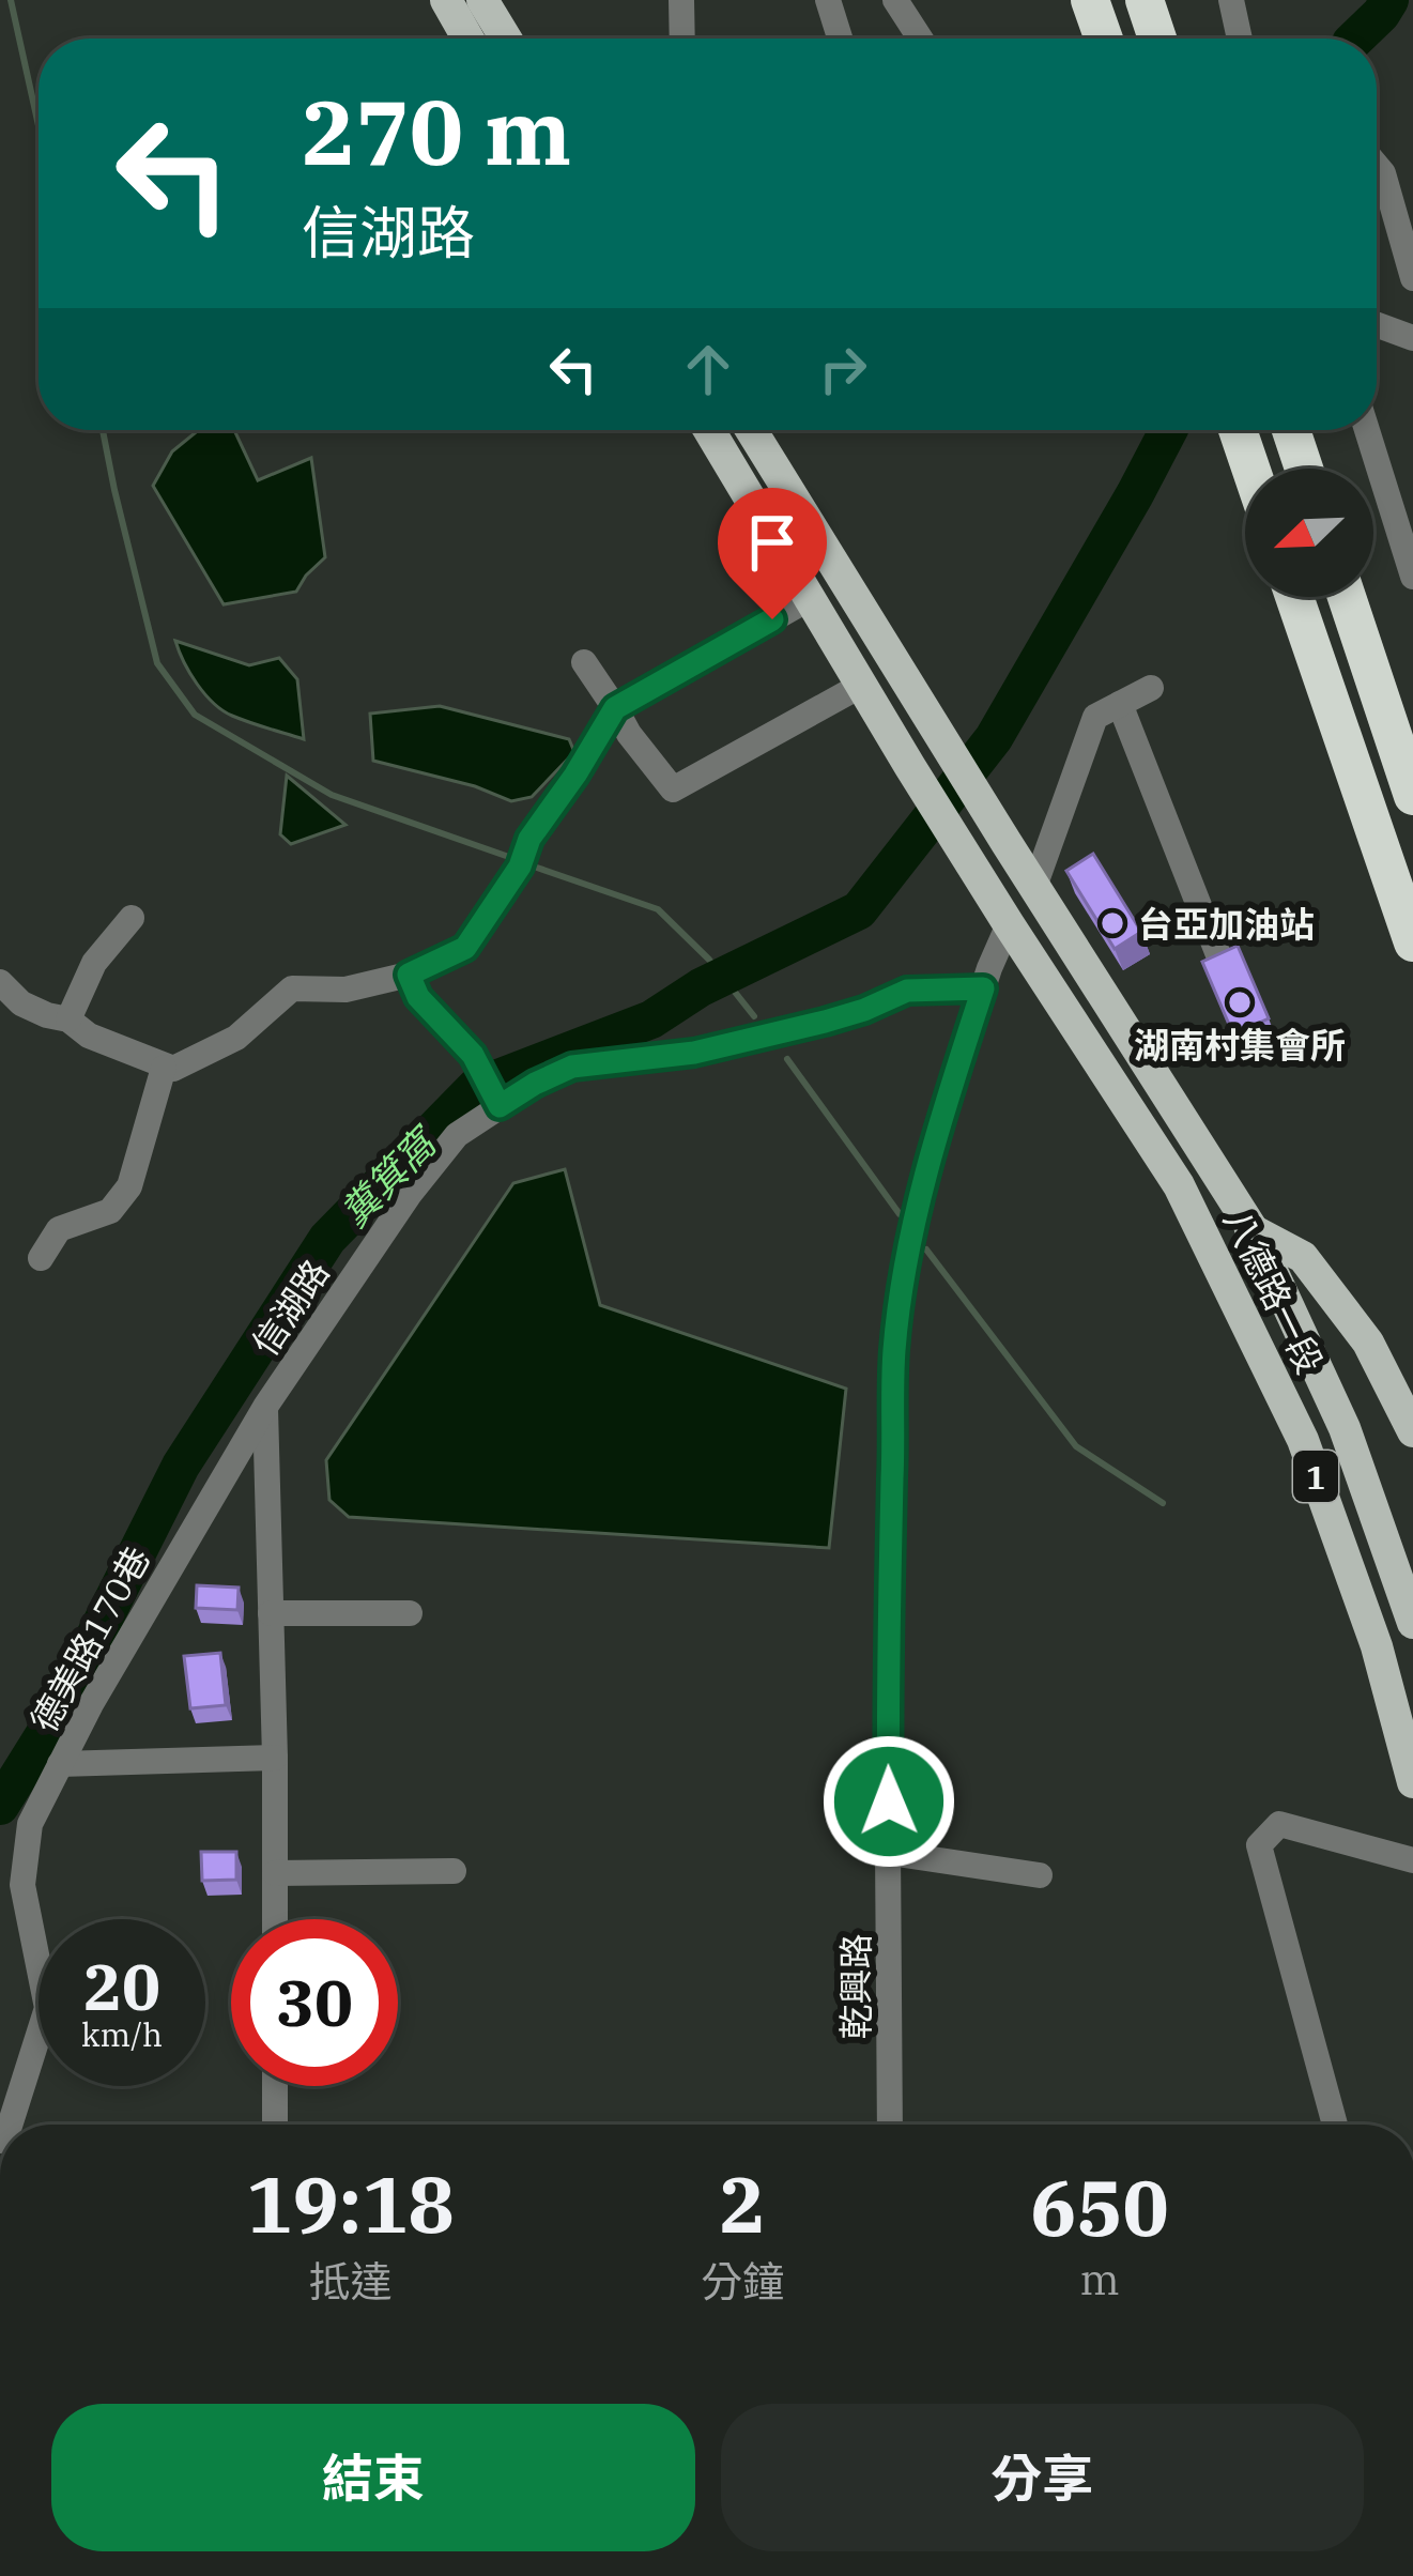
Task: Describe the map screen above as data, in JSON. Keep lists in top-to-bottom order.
{
  "streets": {
    "main road": ["八德路一段", "1"],
    "street": ["信湖路", "德美路170巷", "乾興路"]
  },
  "crossings": [
    ["八德路一段", "1"],
    ["八德路一段", "乾興路"],
    ["信湖路", "德美路170巷"],
    ["信湖路", "乾興路"]
  ],
  "water": ["糞箕窩"],
  "places": ["台亞加油站", "湖南村集會所"],
  "north": "bottom left",
  "page": {
    "turn": ["270 m", "信湖路"],
    "speed": "20 km/h",
    "limit": "30",
    "eta": [
      "19:18",
      "抵達",
      "2",
      "分鐘",
      "650",
      "m"
    ],
    "buttons": ["結束", "分享"]
  }
}
